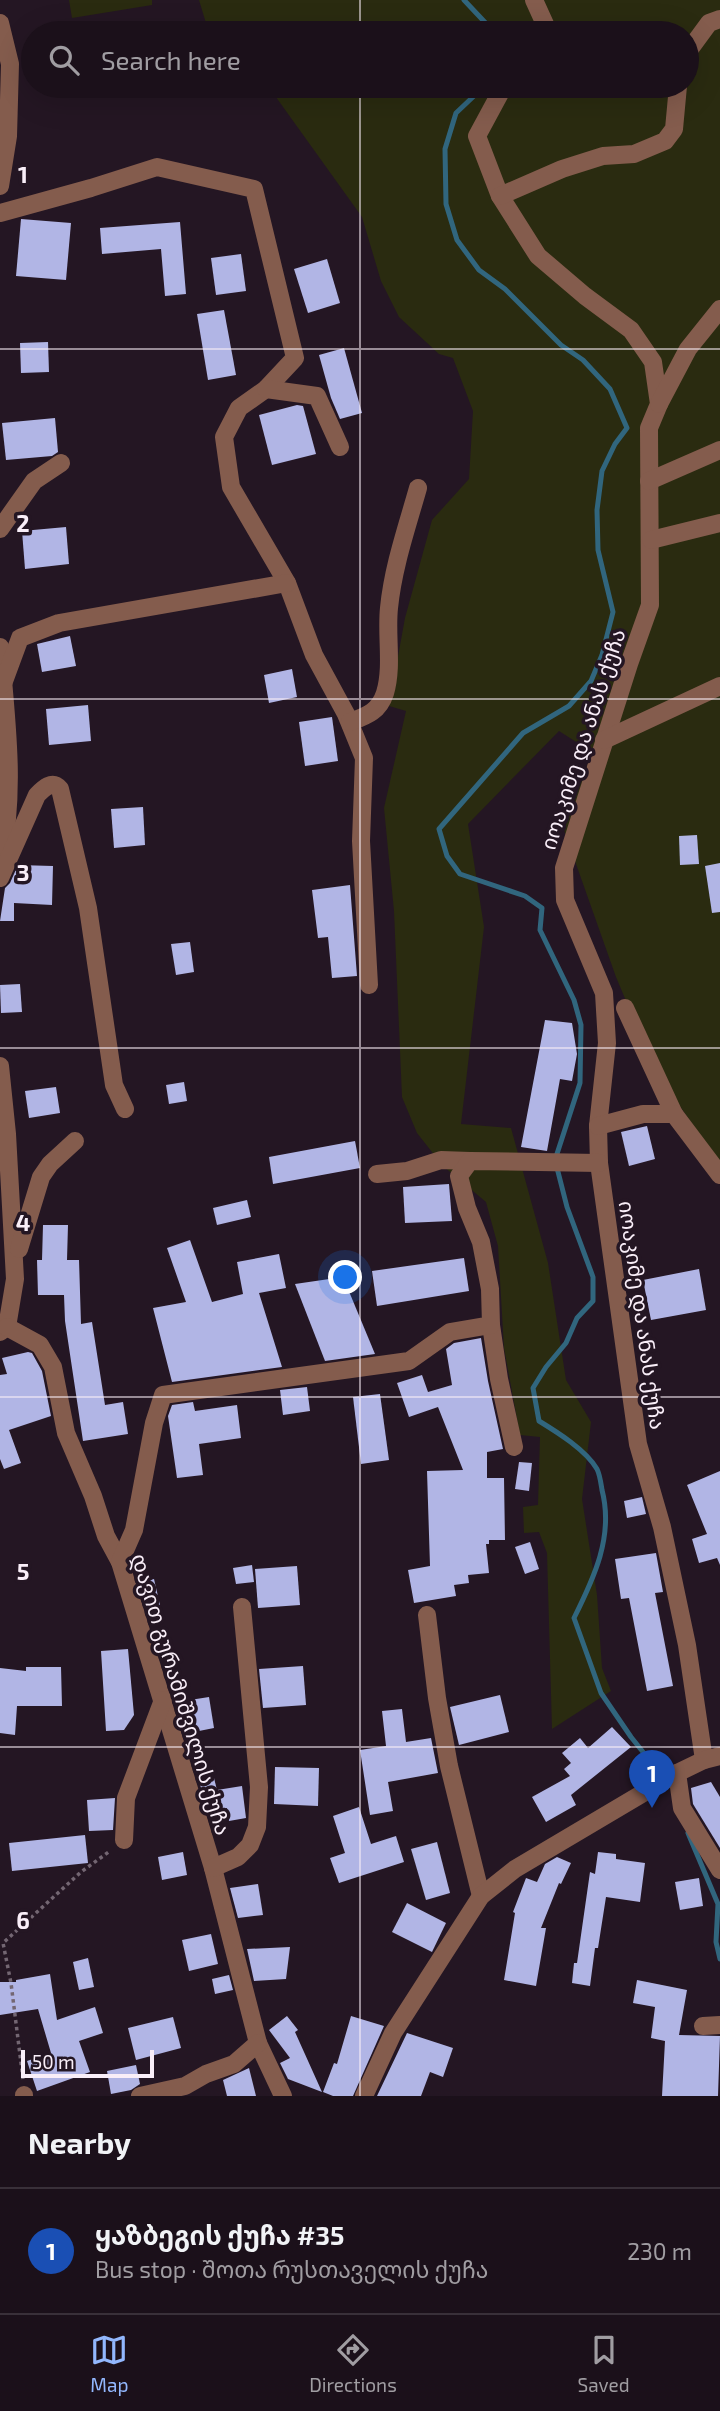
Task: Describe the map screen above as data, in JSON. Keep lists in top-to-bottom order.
{
  "streets": {
    "street": ["იოაკიმე და ანას ქუჩა", "დავით გურამიშვილის ქუჩა"]
  },
  "scale_bar": "50 m",
  "page": {
    "search": "Search here",
    "pins": "1",
    "scale": "50 m",
    "heading": "Nearby",
    "list": [
      {
        "mark": "1",
        "name": "ყაზბეგის ქუჩა #35",
        "note": "Bus stop · შოთა რუსთაველის ქუჩა",
        "value": "230 m"
      }
    ],
    "nav": ["Map", "Directions", "Saved"]
  },
  "grid": {
    "rows": [
      "1",
      "2",
      "3",
      "4",
      "5",
      "6"
    ]
  }
}
